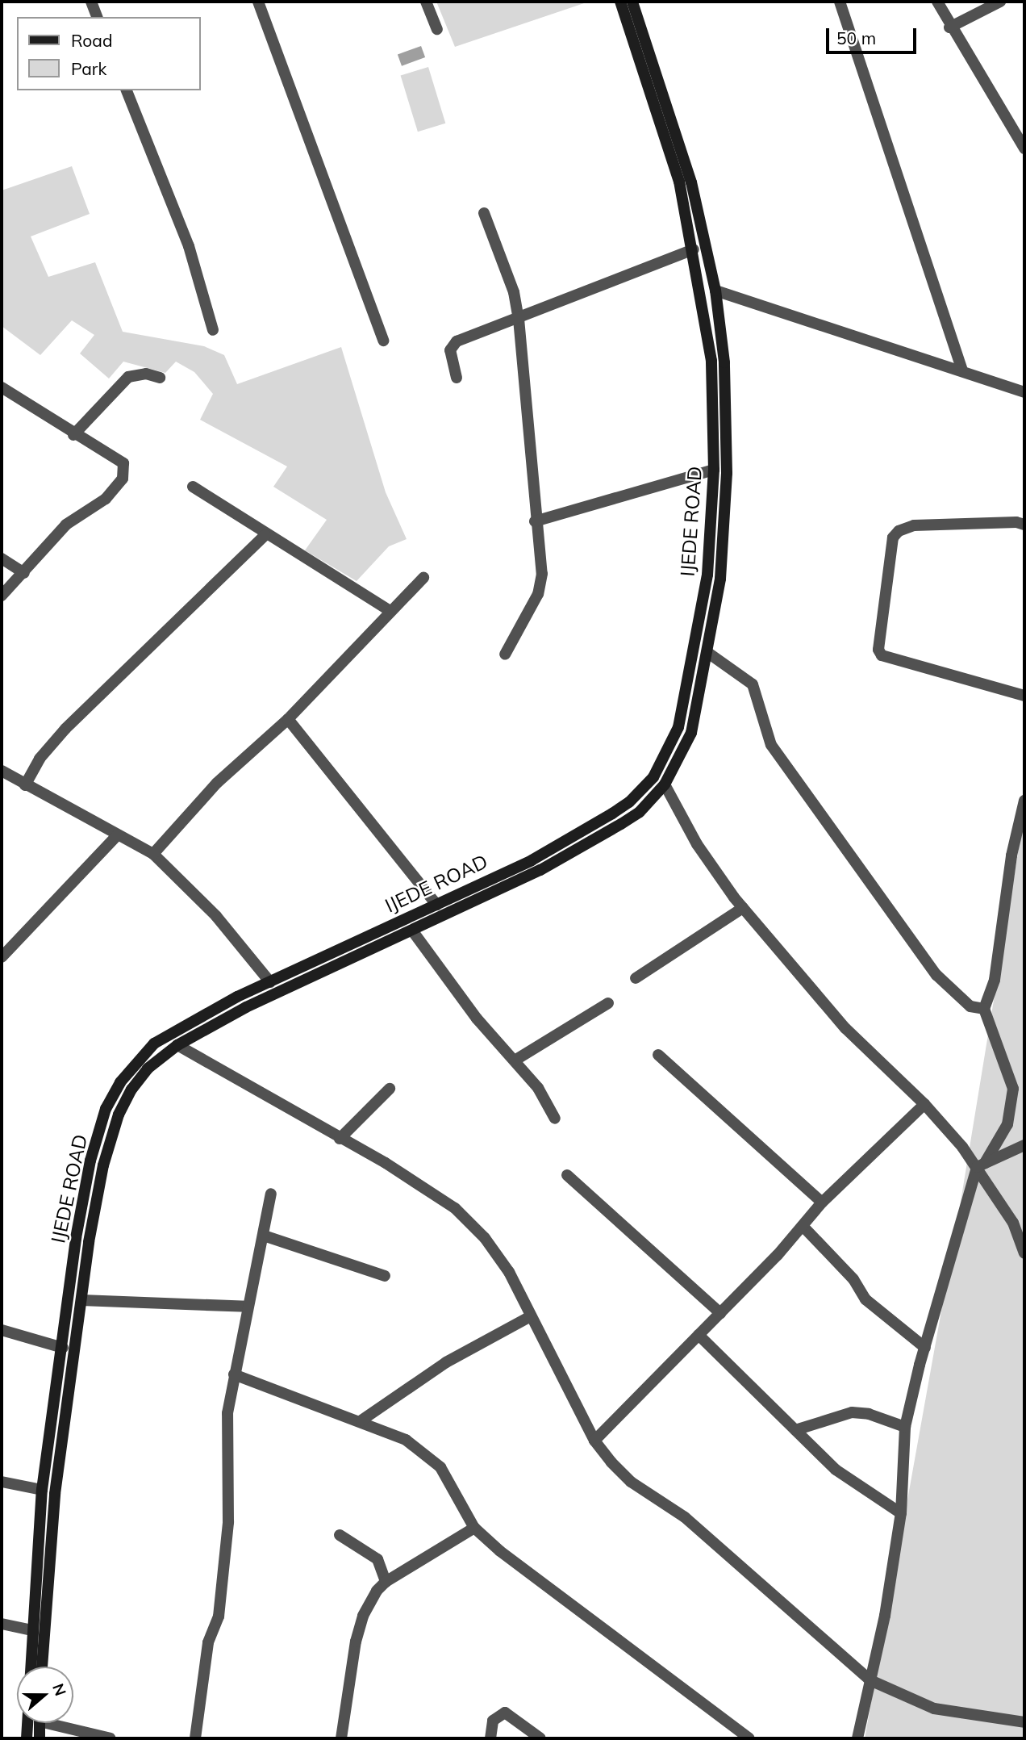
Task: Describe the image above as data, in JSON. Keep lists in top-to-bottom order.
{
  "streets": {
    "main road": ["IJEDE ROAD"]
  },
  "legend": ["Road", "Park"],
  "scale_bar": "50 m",
  "north": "right"
}
